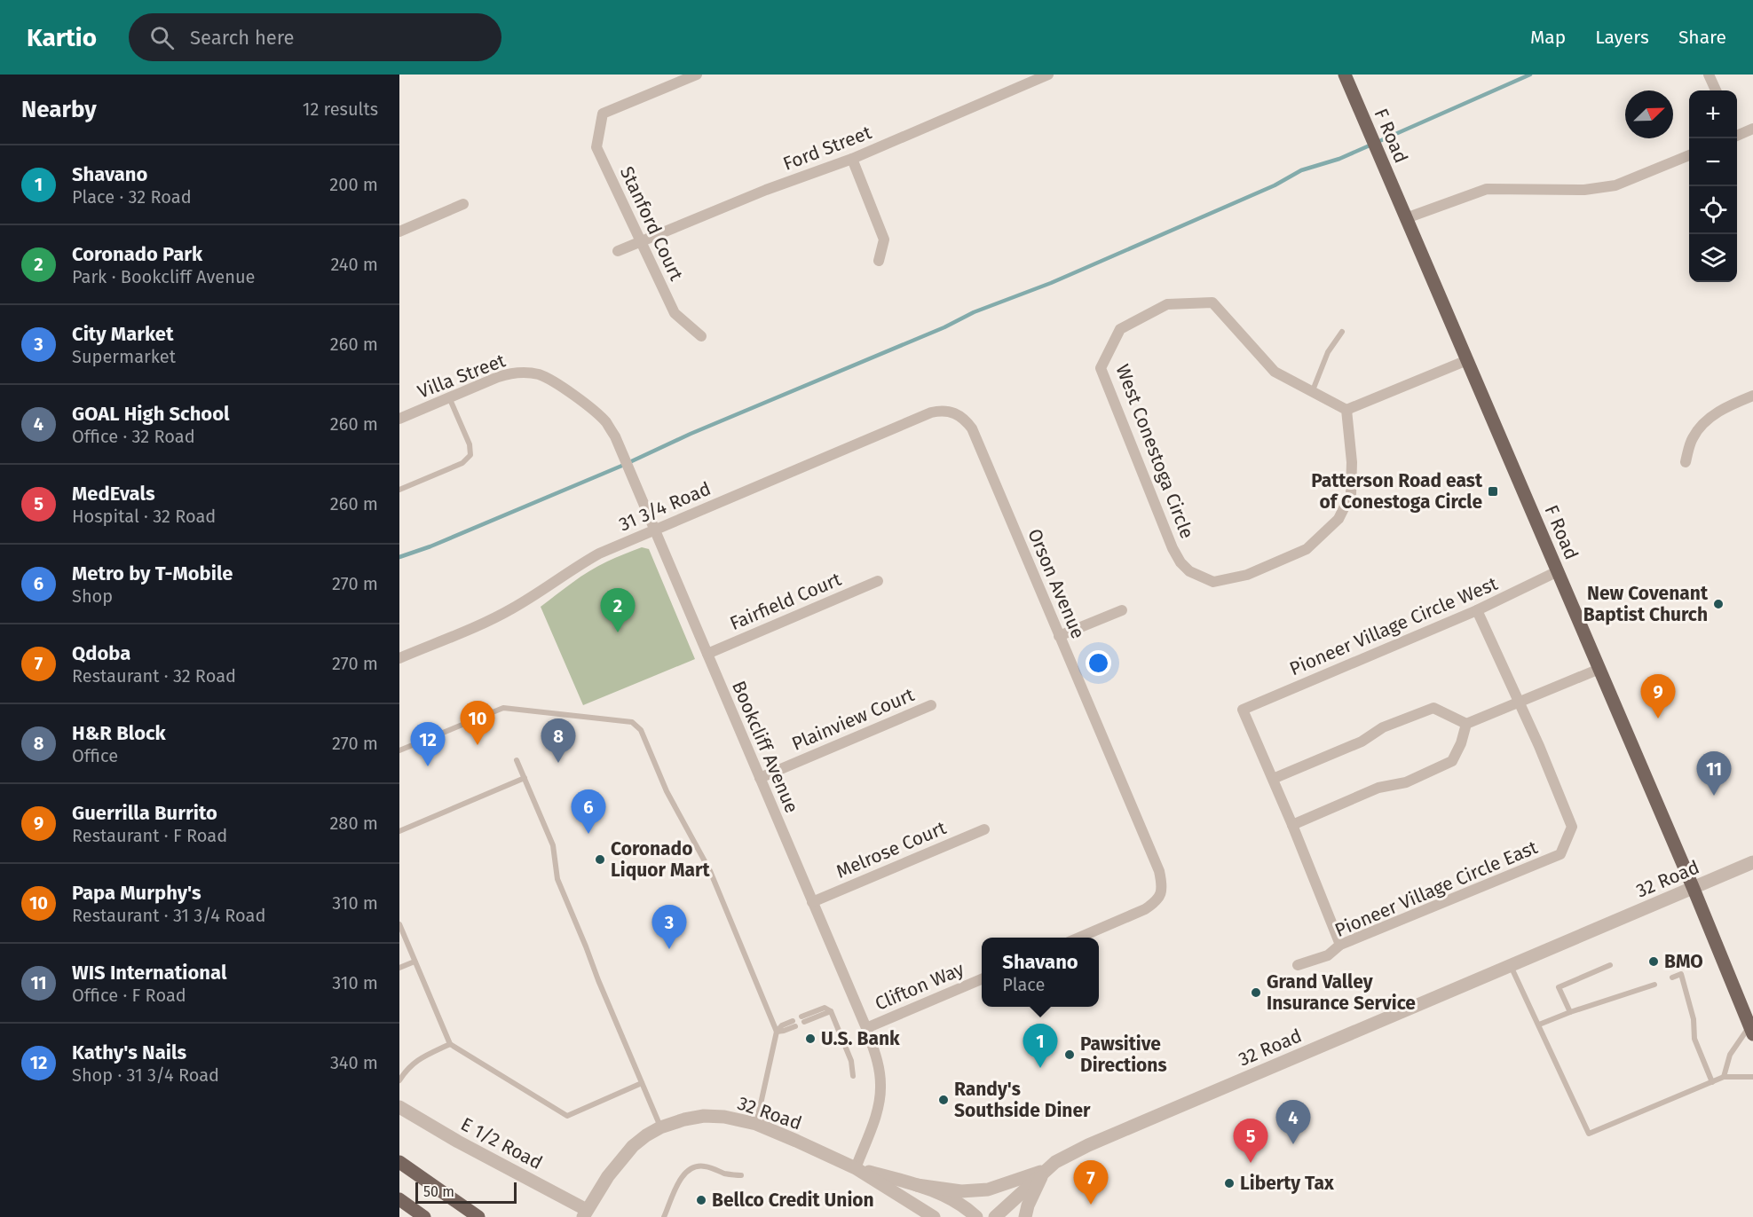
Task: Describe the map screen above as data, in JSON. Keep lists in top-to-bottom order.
{
  "streets": {
    "main road": ["F Road"],
    "street": [
      "Ford Street",
      "Stanford Court",
      "Villa Street",
      "West Conestoga Circle",
      "31 3/4 Road",
      "Orson Avenue",
      "Fairfield Court",
      "Pioneer Village Circle West",
      "Plainview Court",
      "Bookcliff Avenue",
      "Melrose Court",
      "32 Road",
      "Pioneer Village Circle East",
      "Clifton Way",
      "E 1/2 Road"
    ]
  },
  "crossings": [
    ["F Road", "Pioneer Village Circle West"],
    ["F Road", "32 Road"],
    ["Ford Street", "Stanford Court"],
    ["Villa Street", "Bookcliff Avenue"],
    ["31 3/4 Road", "Orson Avenue"],
    ["31 3/4 Road", "Bookcliff Avenue"],
    ["Fairfield Court", "Bookcliff Avenue"],
    ["Plainview Court", "Bookcliff Avenue"],
    ["Bookcliff Avenue", "Melrose Court"],
    ["Bookcliff Avenue", "32 Road"],
    ["Bookcliff Avenue", "Clifton Way"],
    ["32 Road", "E 1/2 Road"]
  ],
  "places": {
    "transit": ["Patterson Road east of Conestoga Circle"],
    "other": [
      "New Covenant Baptist Church",
      "Coronado Liquor Mart",
      "BMO",
      "Grand Valley Insurance Service",
      "U.S. Bank",
      "Pawsitive Directions",
      "Randy's Southside Diner",
      "Liberty Tax",
      "Bellco Credit Union"
    ]
  },
  "scale_bar": "50 m",
  "north": "top right",
  "page": {
    "header": "Kartio",
    "search": "Search here",
    "nav": ["Map", "Layers", "Share"],
    "heading": ["Nearby", "12 results"],
    "map_buttons": ["+", "−"],
    "list": [
      {
        "mark": "1",
        "name": "Shavano",
        "note": "Place · 32 Road",
        "value": "200 m"
      },
      {
        "mark": "2",
        "name": "Coronado Park",
        "note": "Park · Bookcliff Avenue",
        "value": "240 m"
      },
      {
        "mark": "3",
        "name": "City Market",
        "note": "Supermarket",
        "value": "260 m"
      },
      {
        "mark": "4",
        "name": "GOAL High School",
        "note": "Office · 32 Road",
        "value": "260 m"
      },
      {
        "mark": "5",
        "name": "MedEvals",
        "note": "Hospital · 32 Road",
        "value": "260 m"
      },
      {
        "mark": "6",
        "name": "Metro by T-Mobile",
        "note": "Shop",
        "value": "270 m"
      },
      {
        "mark": "7",
        "name": "Qdoba",
        "note": "Restaurant · 32 Road",
        "value": "270 m"
      },
      {
        "mark": "8",
        "name": "H&R Block",
        "note": "Office",
        "value": "270 m"
      },
      {
        "mark": "9",
        "name": "Guerrilla Burrito",
        "note": "Restaurant · F Road",
        "value": "280 m"
      },
      {
        "mark": "10",
        "name": "Papa Murphy's",
        "note": "Restaurant · 31 3/4 Road",
        "value": "310 m"
      },
      {
        "mark": "11",
        "name": "WIS International",
        "note": "Office · F Road",
        "value": "310 m"
      },
      {
        "mark": "12",
        "name": "Kathy's Nails",
        "note": "Shop · 31 3/4 Road",
        "value": "340 m"
      }
    ],
    "pins": [
      "2",
      "9",
      "10",
      "8",
      "12",
      "11",
      "6",
      "3",
      "1",
      "4",
      "5",
      "7"
    ],
    "popup": ["Shavano", "Place"],
    "scale": "50 m"
  }
}
